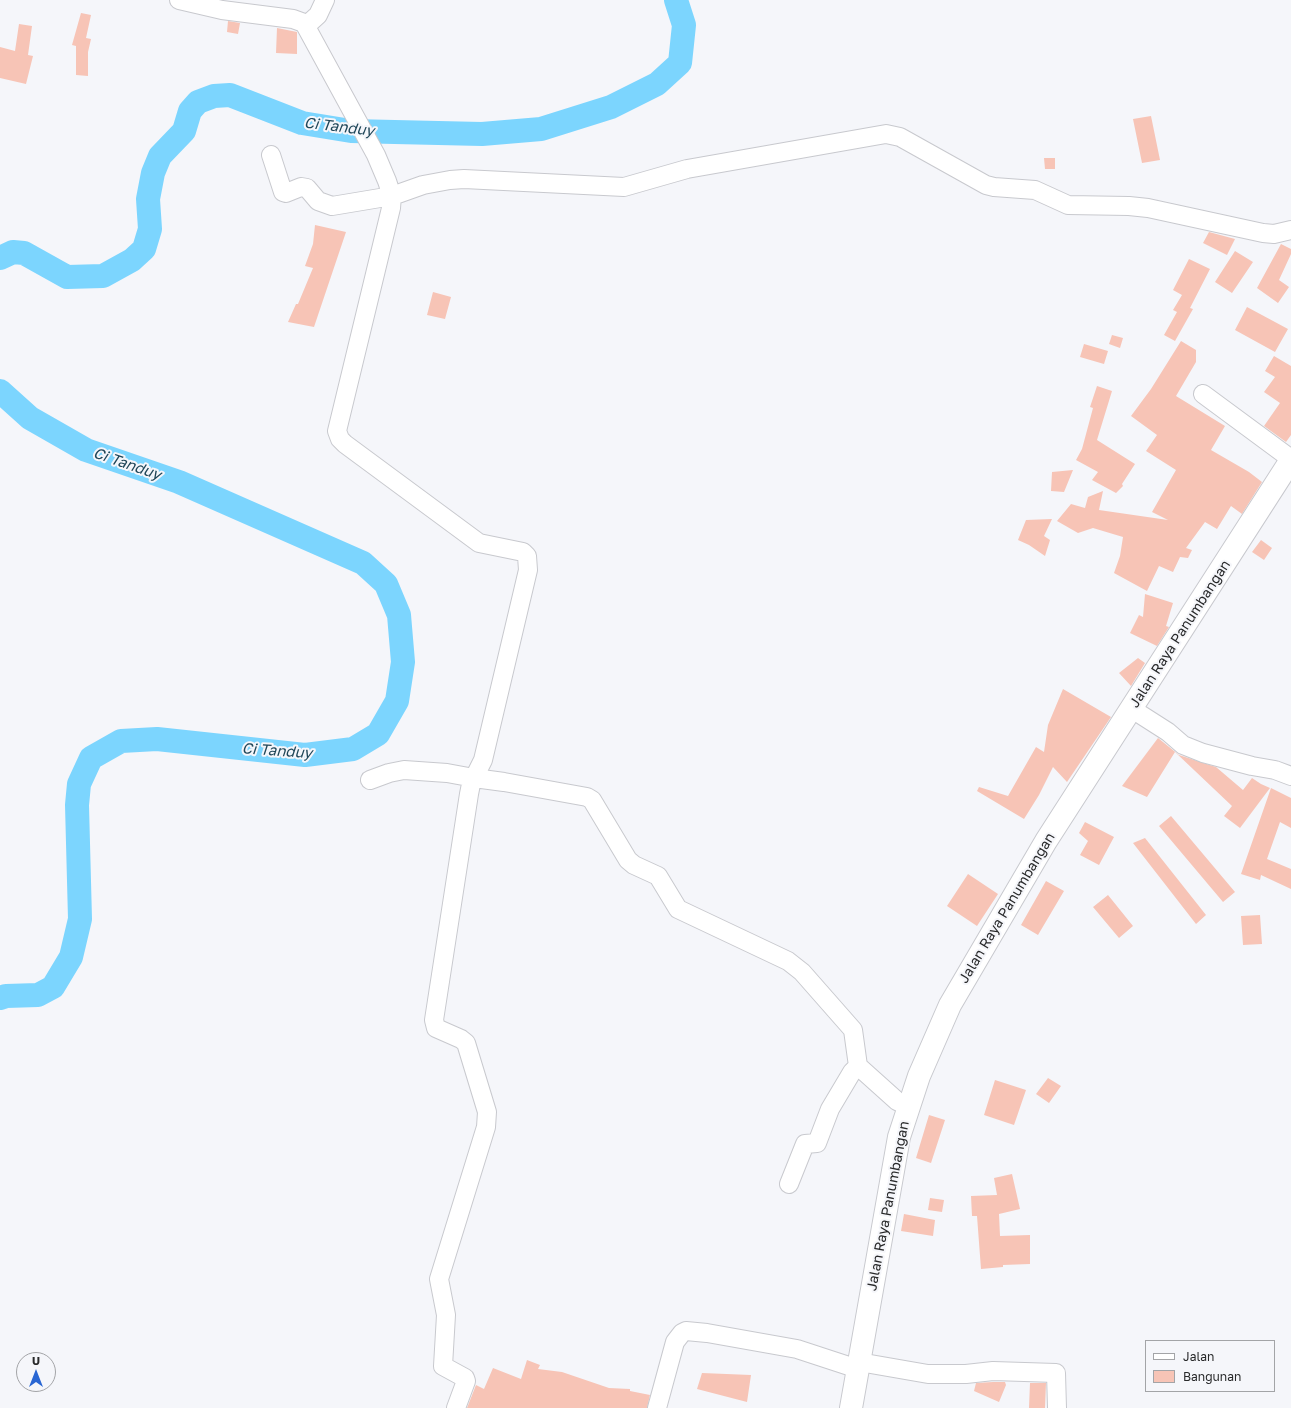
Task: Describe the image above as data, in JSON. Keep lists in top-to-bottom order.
{
  "streets": {
    "main road": ["Jalan Raya Panumbangan"]
  },
  "water": ["Ci Tanduy"],
  "legend": ["Jalan", "Bangunan"],
  "north": "top"
}
